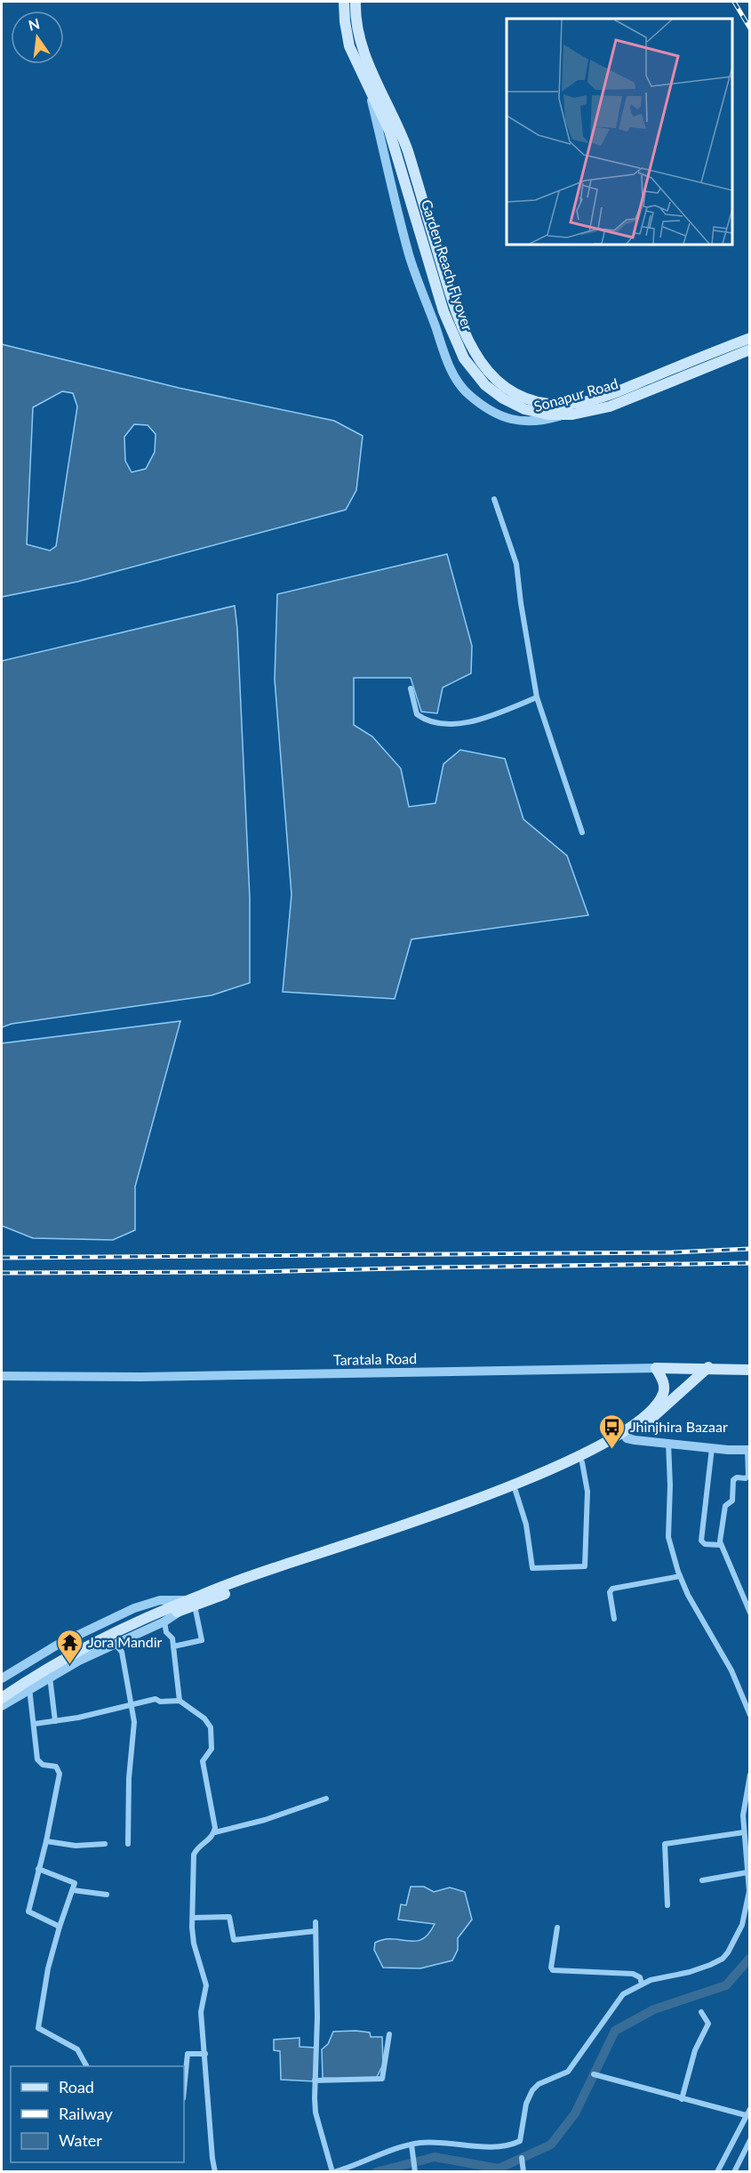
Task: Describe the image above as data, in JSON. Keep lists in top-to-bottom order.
{
  "streets": {
    "main road": ["Garden Reach Flyover", "Taratala Road"],
    "street": ["Sonapur Road"]
  },
  "crossings": [
    ["Garden Reach Flyover", "Sonapur Road"]
  ],
  "places": {
    "bus stop": ["Jhinjhira Bazaar"],
    "temple": ["Jora Mandir"]
  },
  "legend": ["Road", "Railway", "Water"],
  "north": "top"
}
